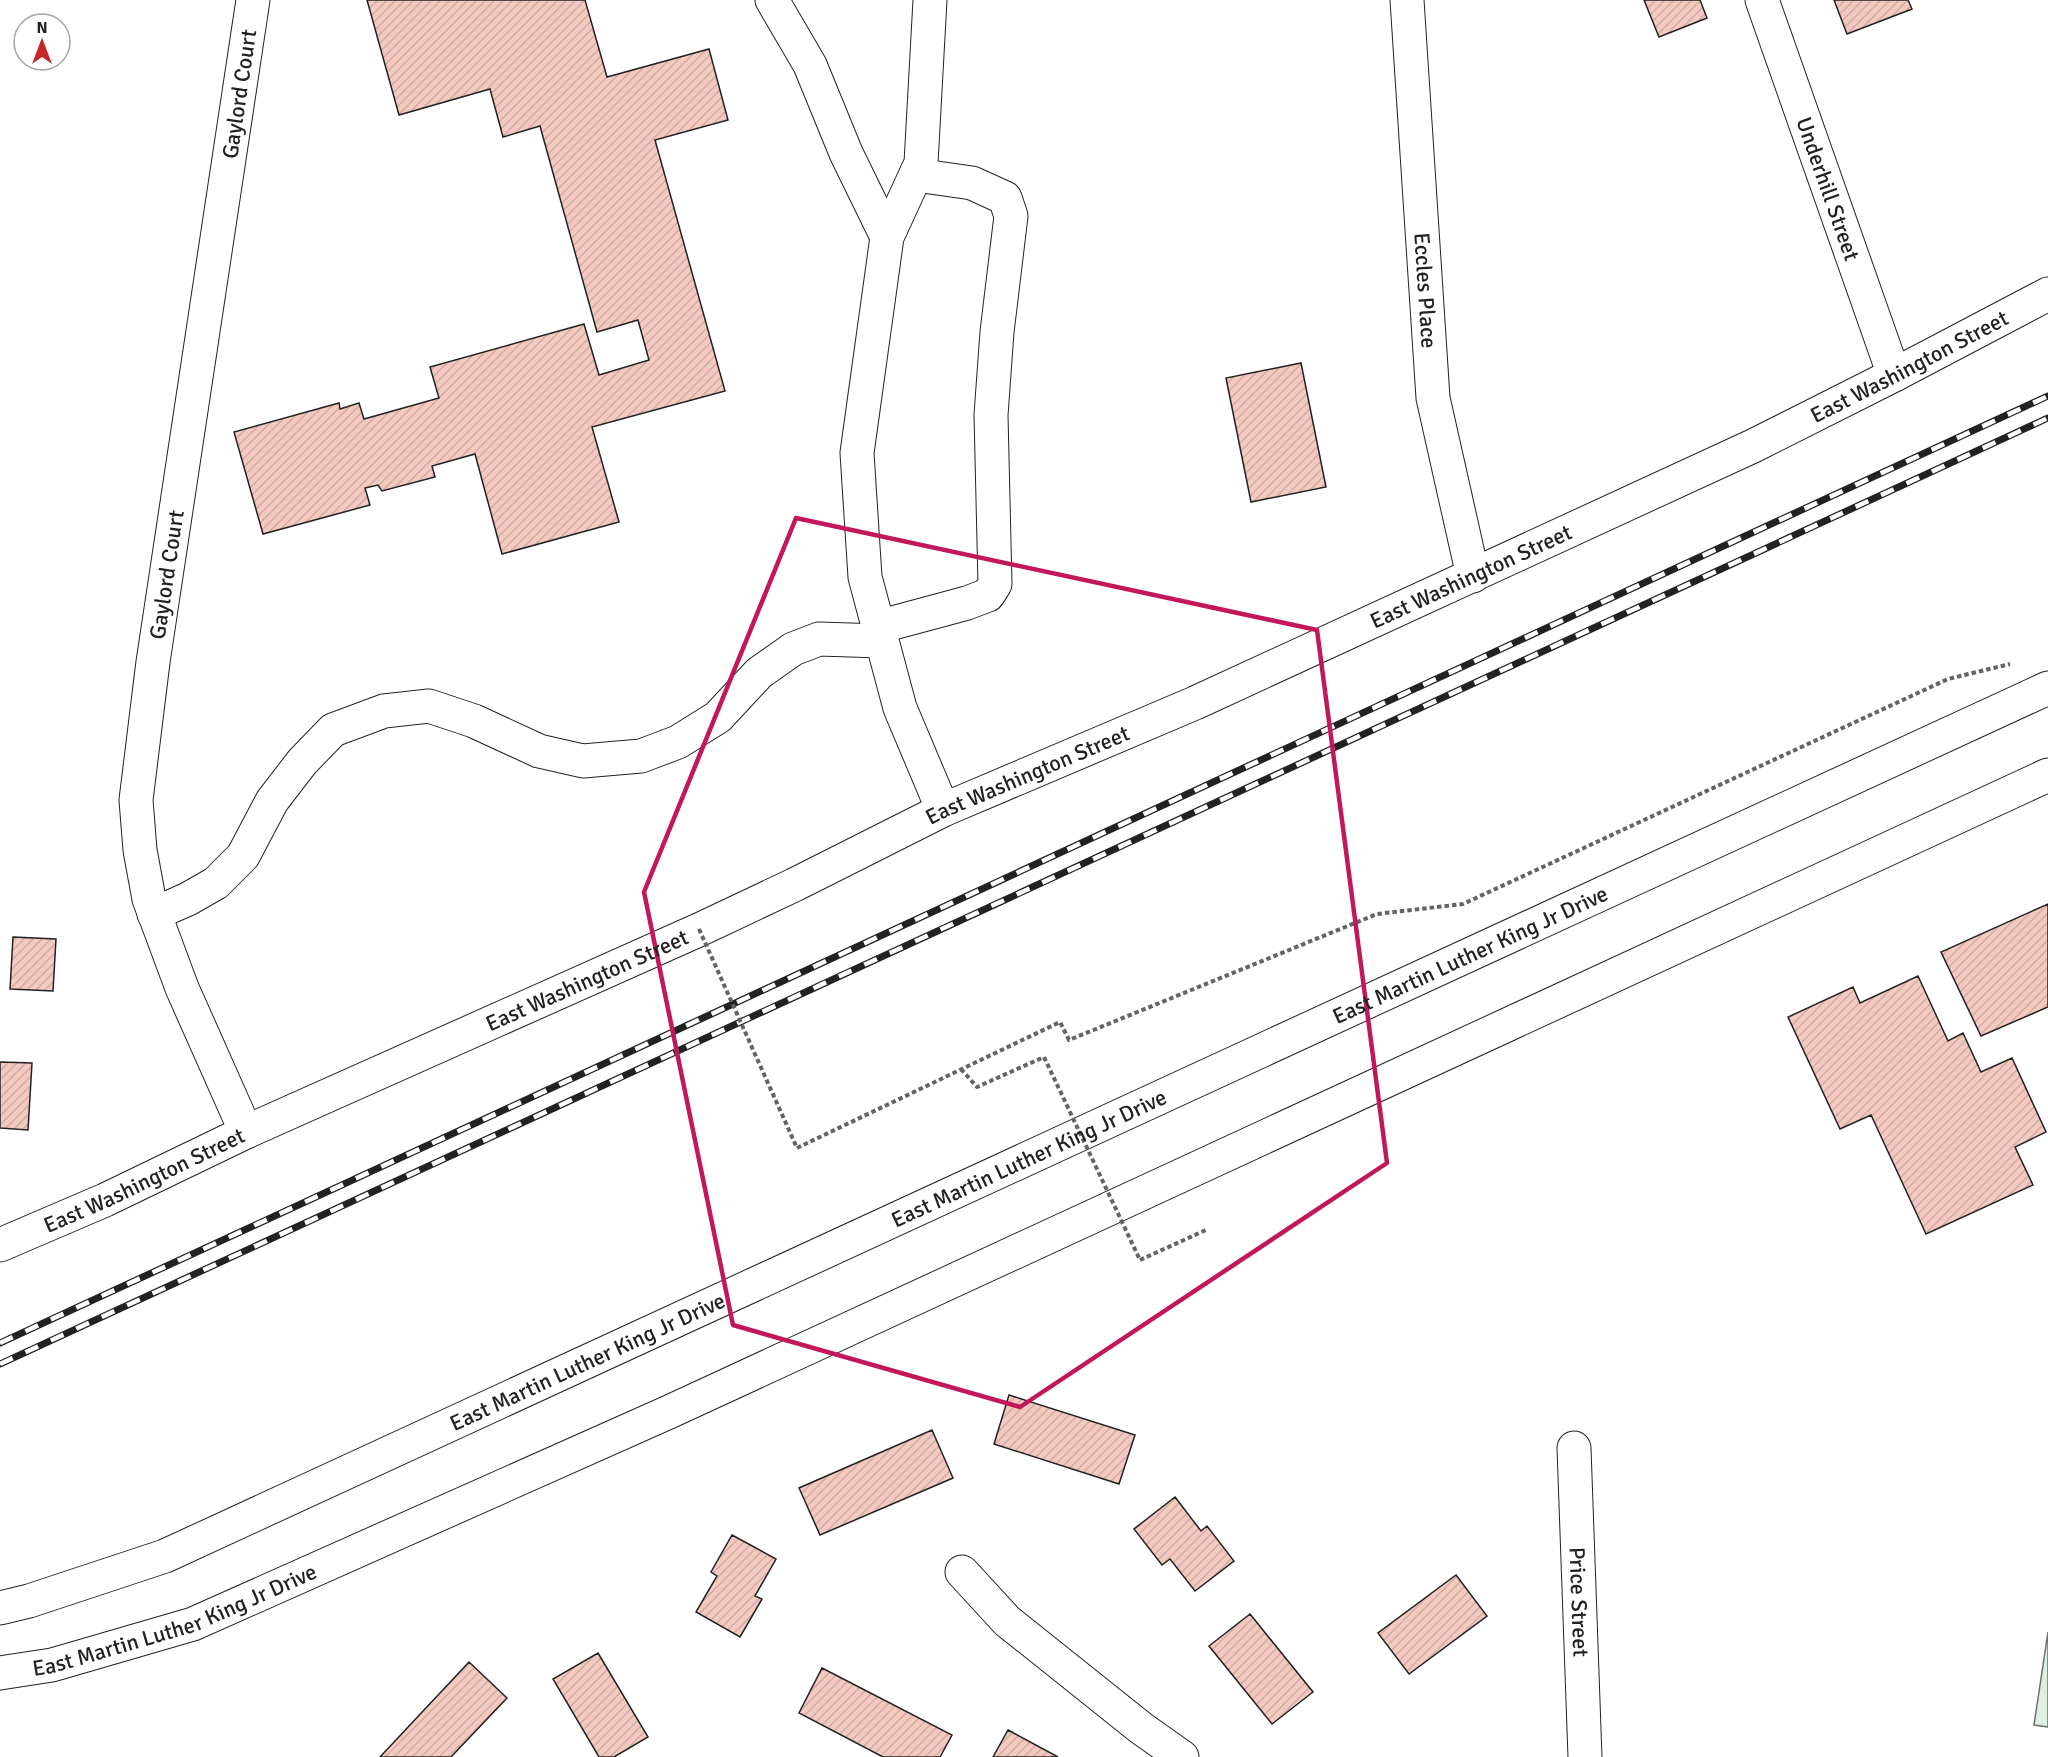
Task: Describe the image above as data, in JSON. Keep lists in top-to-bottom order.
{
  "streets": {
    "street": [
      "Gaylord Court",
      "Underhill Street",
      "Eccles Place",
      "East Washington Street",
      "East Martin Luther King Jr Drive",
      "Price Street"
    ]
  },
  "crossings": [
    ["Gaylord Court", "East Washington Street"],
    ["Underhill Street", "East Washington Street"],
    ["Eccles Place", "East Washington Street"]
  ],
  "north": "top"
}
